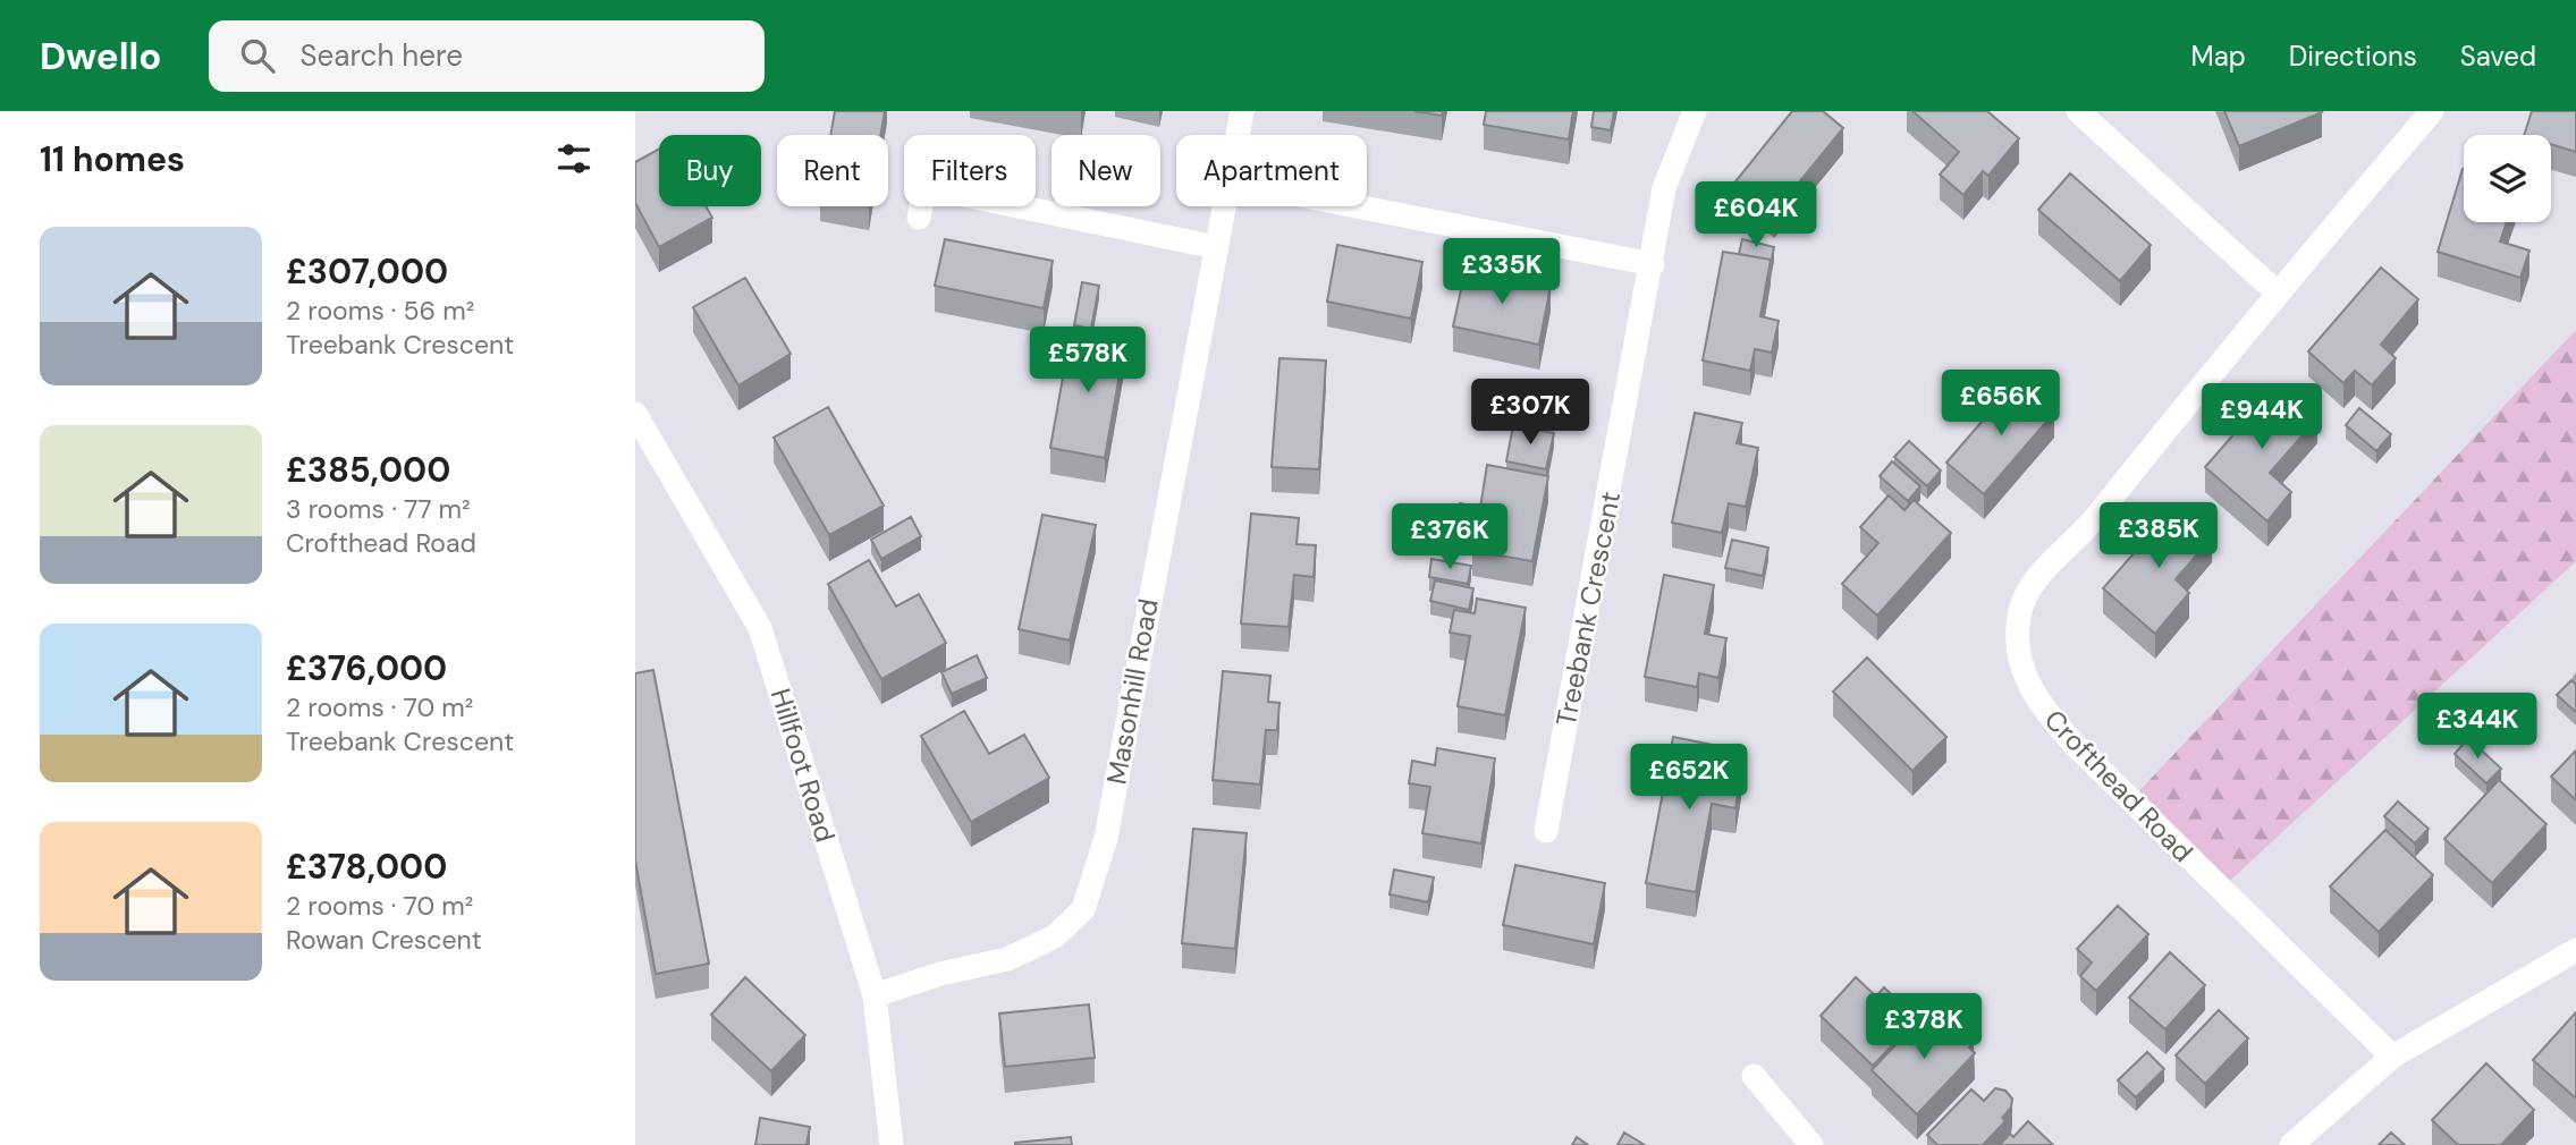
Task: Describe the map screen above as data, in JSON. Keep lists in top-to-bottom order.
{
  "streets": {
    "street": [
      "Treebank Crescent",
      "Masonhill Road",
      "Hillfoot Road",
      "Crofthead Road"
    ]
  },
  "crossings": [
    ["Masonhill Road", "Hillfoot Road"]
  ],
  "page": {
    "header": "Dwello",
    "search": "Search here",
    "nav": ["Map", "Directions", "Saved"],
    "heading": "11 homes",
    "chip": [
      "Buy",
      "Rent",
      "Filters",
      "New",
      "Apartment"
    ],
    "price": [
      "£604K",
      "£335K",
      "£578K",
      "£656K",
      "£307K",
      "£944K",
      "£385K",
      "£376K",
      "£344K",
      "£652K",
      "£378K"
    ],
    "list": [
      {
        "name": "£307,000",
        "note": "2 rooms · 56 m² · Treebank Crescent"
      },
      {
        "name": "£385,000",
        "note": "3 rooms · 77 m² · Crofthead Road"
      },
      {
        "name": "£376,000",
        "note": "2 rooms · 70 m² · Treebank Crescent"
      },
      {
        "name": "£378,000",
        "note": "2 rooms · 70 m² · Rowan Crescent"
      }
    ]
  }
}
